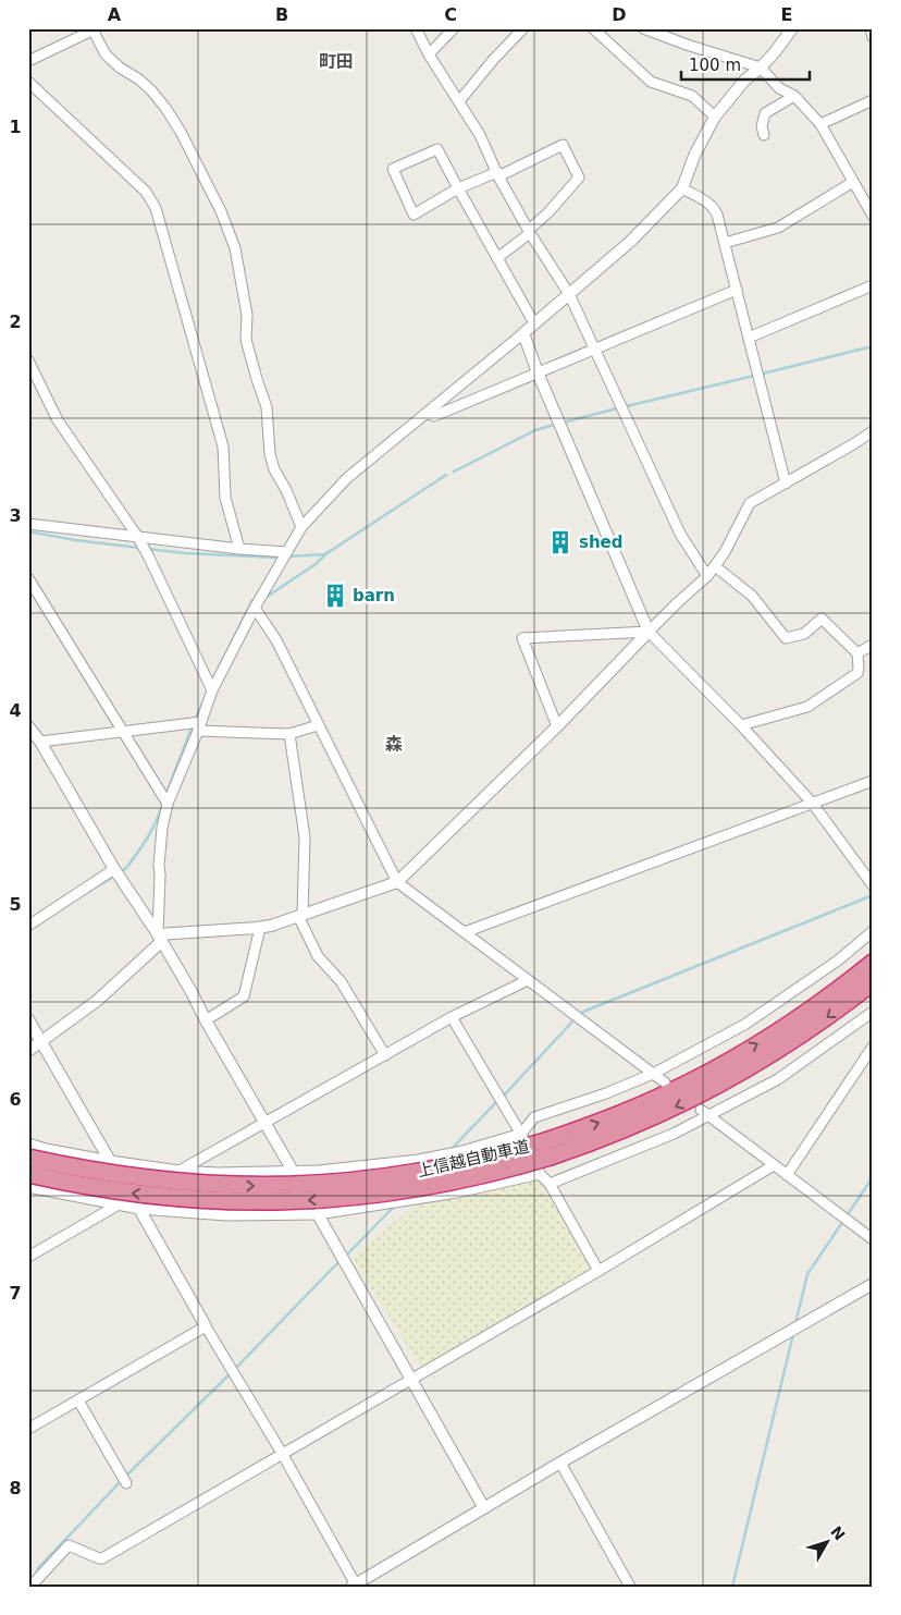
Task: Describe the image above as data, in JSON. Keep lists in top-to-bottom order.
{
  "streets": {
    "highway": ["上信越自動車道"]
  },
  "districts": ["町田", "森"],
  "places": {
    "building": ["shed", "barn"]
  },
  "scale_bar": "100 m",
  "north": "top right",
  "grid": {
    "columns": [
      "A",
      "B",
      "C",
      "D",
      "E"
    ],
    "rows": [
      "1",
      "2",
      "3",
      "4",
      "5",
      "6",
      "7",
      "8"
    ]
  }
}
